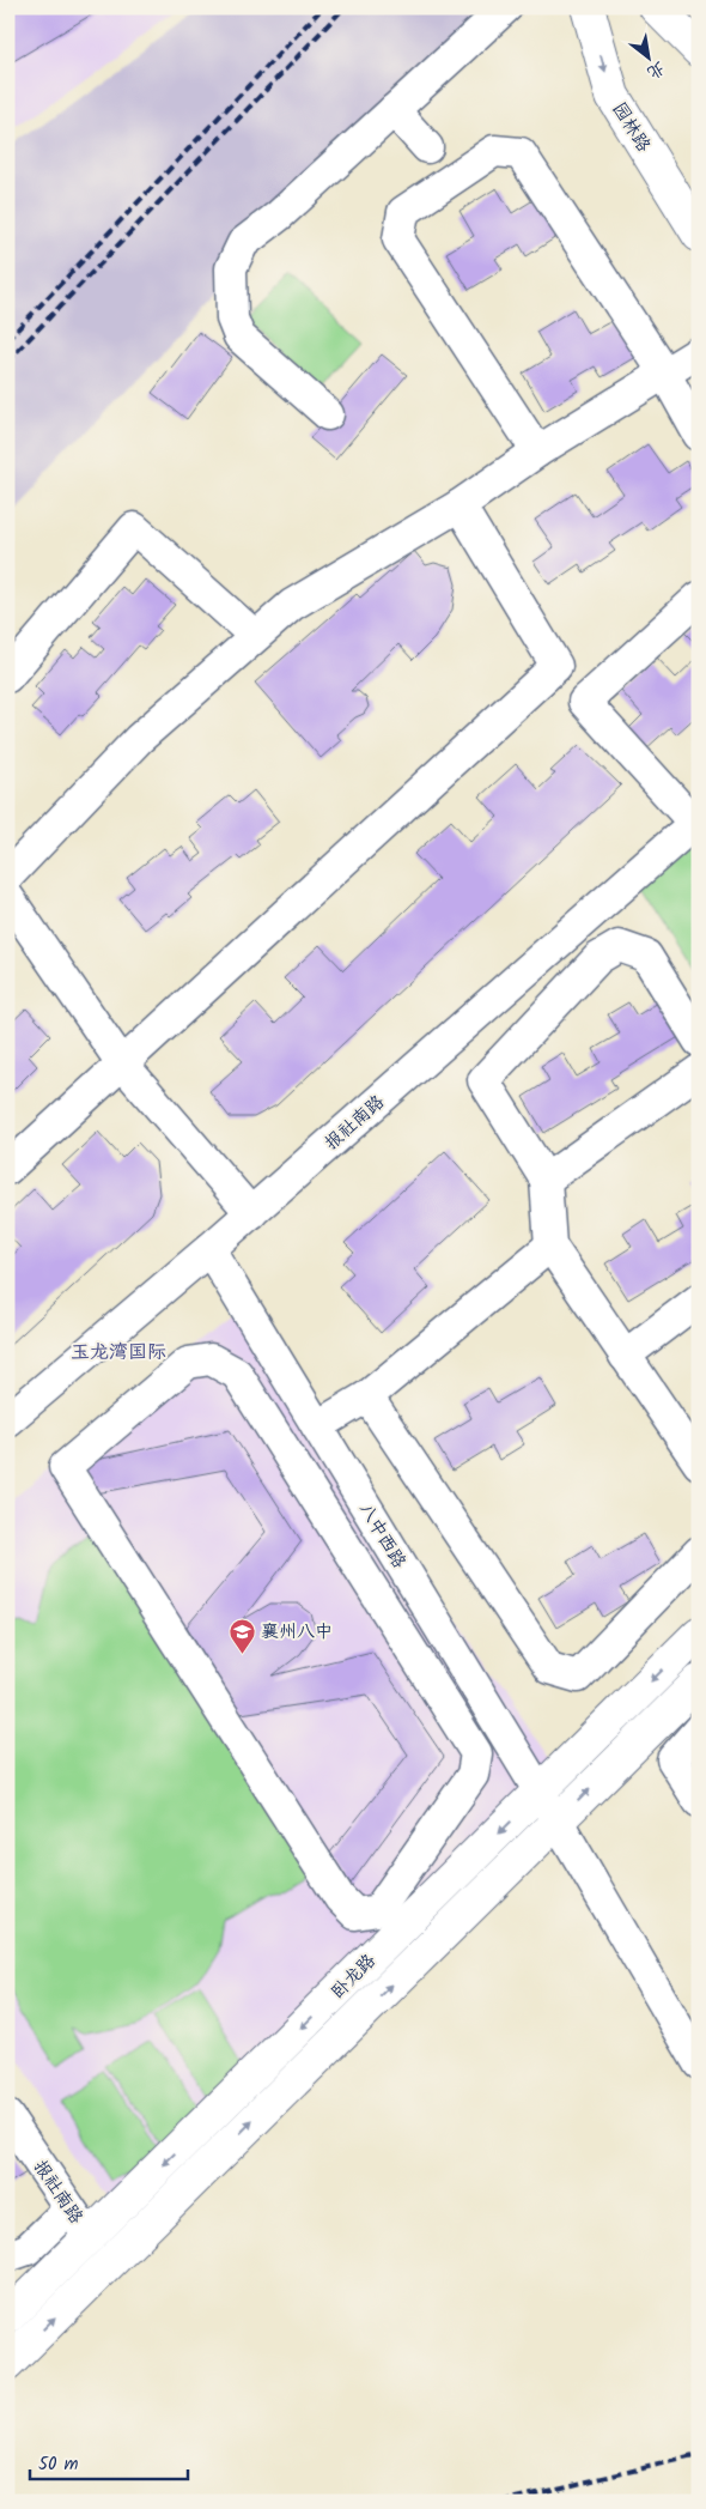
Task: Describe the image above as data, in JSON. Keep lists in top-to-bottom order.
{
  "streets": {
    "main road": ["园林路", "卧龙路"],
    "street": ["报社南路", "八中西路"]
  },
  "crossings": [
    ["报社南路", "八中西路"],
    ["报社南路", "卧龙路"],
    ["八中西路", "卧龙路"]
  ],
  "one_way": ["园林路"],
  "districts": ["玉龙湾国际"],
  "places": {
    "school or university": ["襄州八中"]
  },
  "scale_bar": "50 m",
  "north": "bottom right"
}
